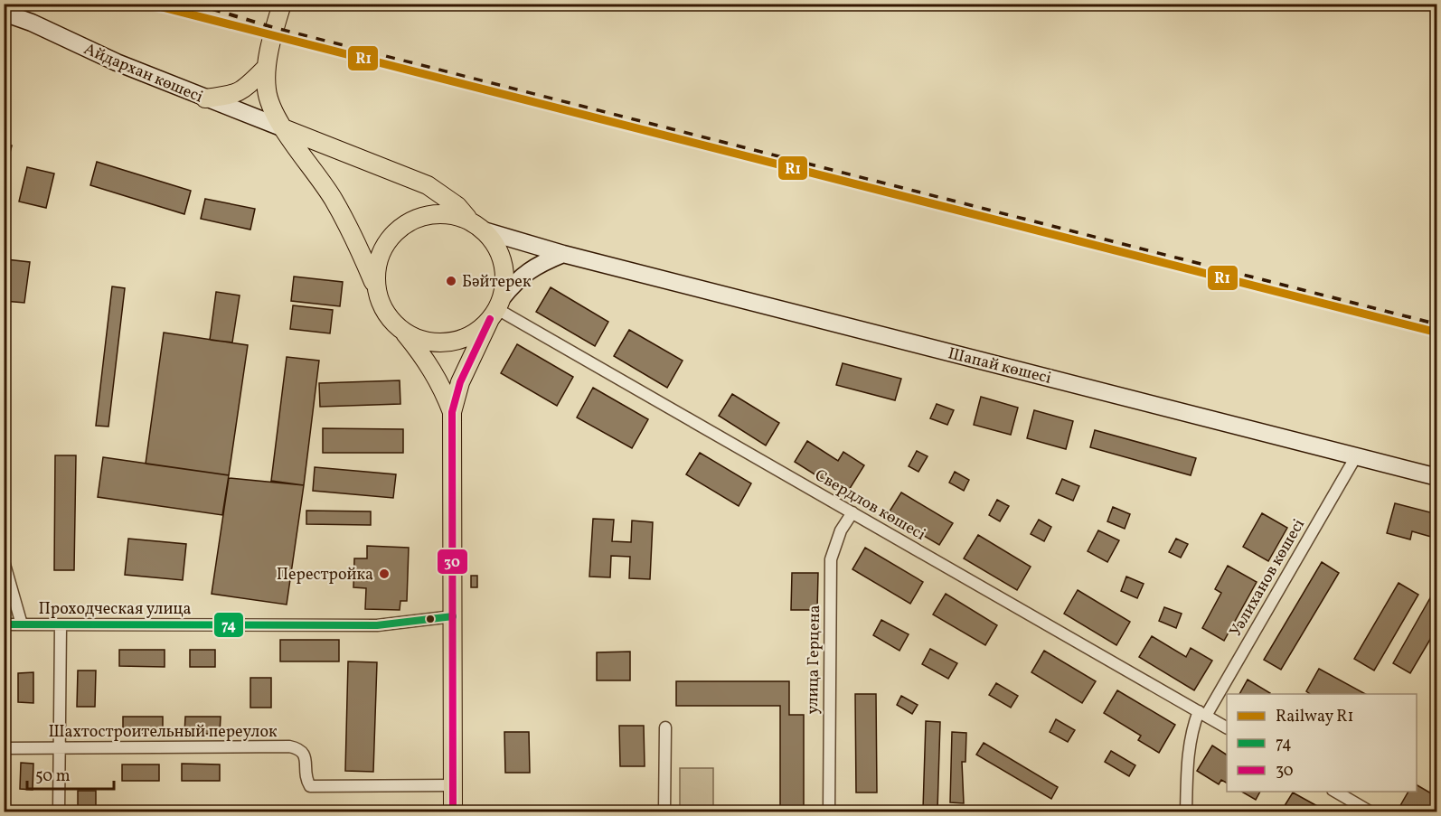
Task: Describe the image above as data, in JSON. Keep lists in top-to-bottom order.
{
  "streets": {
    "street": [
      "Айдархан көшесі",
      "Шапай көшесі",
      "Свердлов көшесі",
      "Уәлиханов көшесі",
      "Проходческая улица",
      "улица Герцена",
      "Шахтостроительный переулок"
    ]
  },
  "crossings": [
    ["Шапай көшесі", "Свердлов көшесі"],
    ["Шапай көшесі", "Уәлиханов көшесі"],
    ["Свердлов көшесі", "Уәлиханов көшесі"],
    ["Свердлов көшесі", "улица Герцена"]
  ],
  "places": ["Бәйтерек", "Перестройка"],
  "lines": ["rail line R1", "transit line 30", "transit line 74"],
  "legend": ["Railway R1", "74", "30"],
  "scale_bar": "50 m"
}
